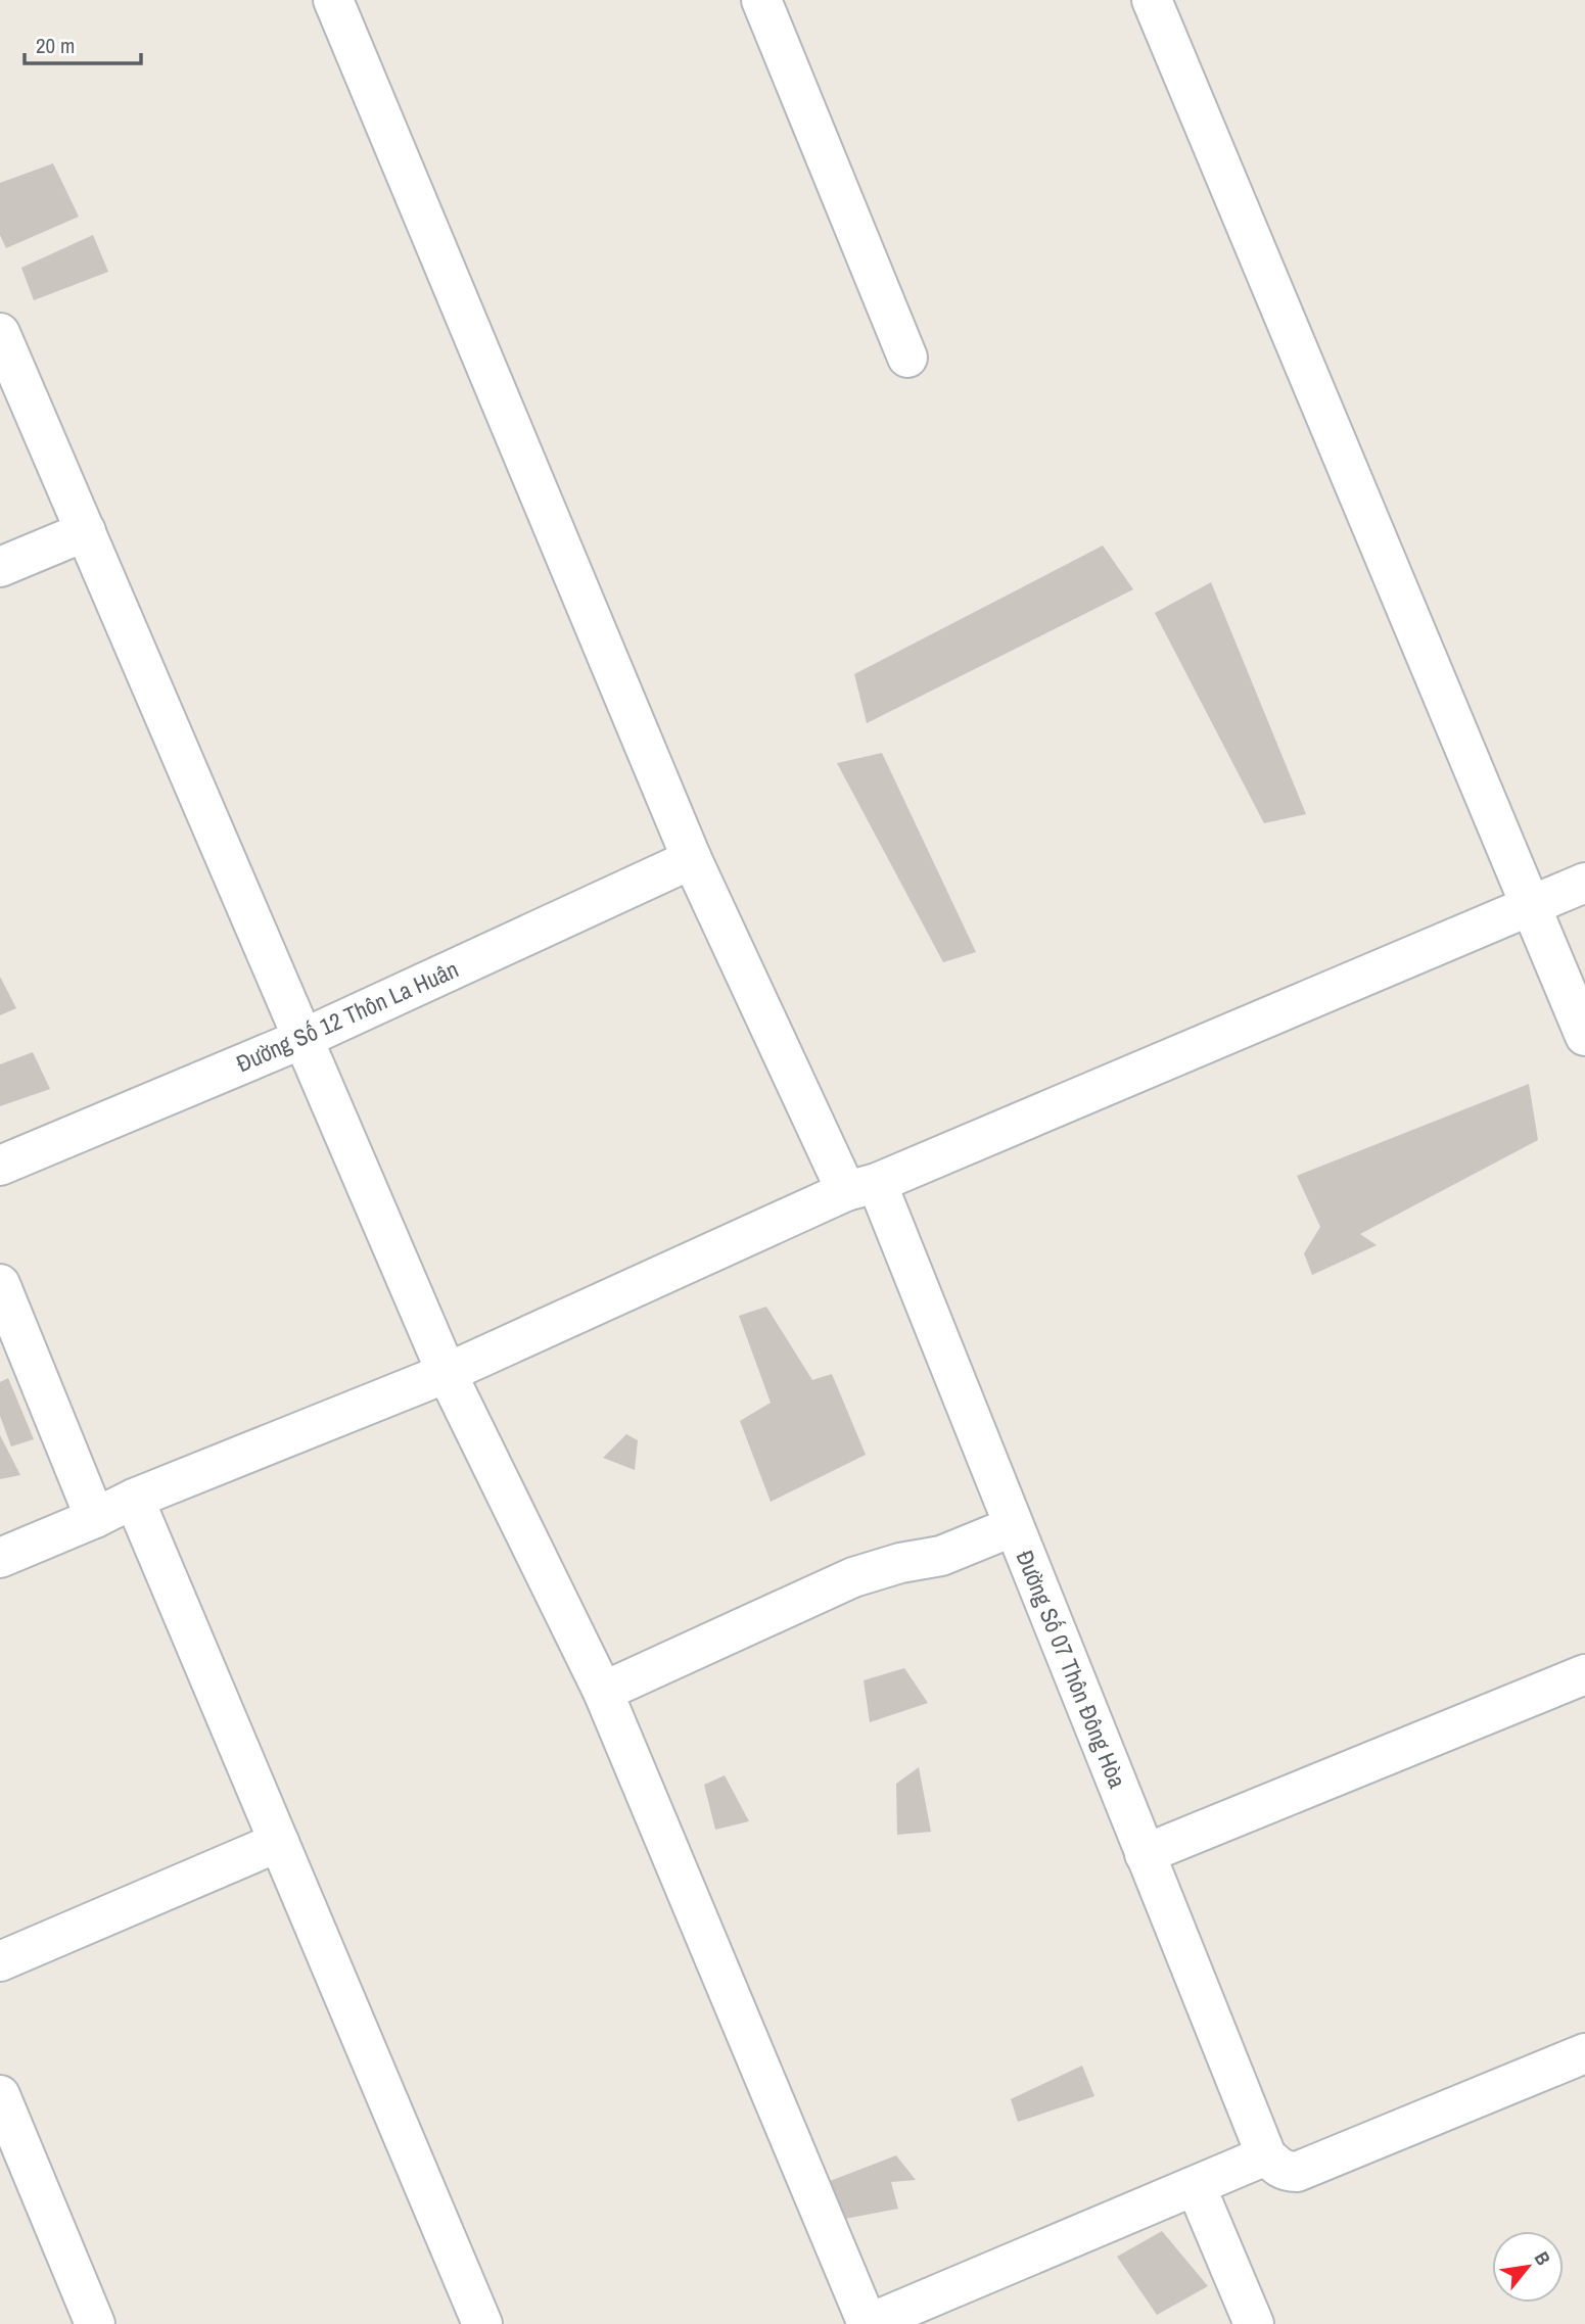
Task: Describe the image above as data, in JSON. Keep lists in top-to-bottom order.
{
  "streets": {
    "street": ["Đường Số 12 Thôn La Huân", "Đường Số 07 Thôn Đông Hòa"]
  },
  "crossings": [
    ["Đường Số 12 Thôn La Huân", "Đường Số 07 Thôn Đông Hòa"]
  ],
  "scale_bar": "20 m",
  "north": "top right"
}
